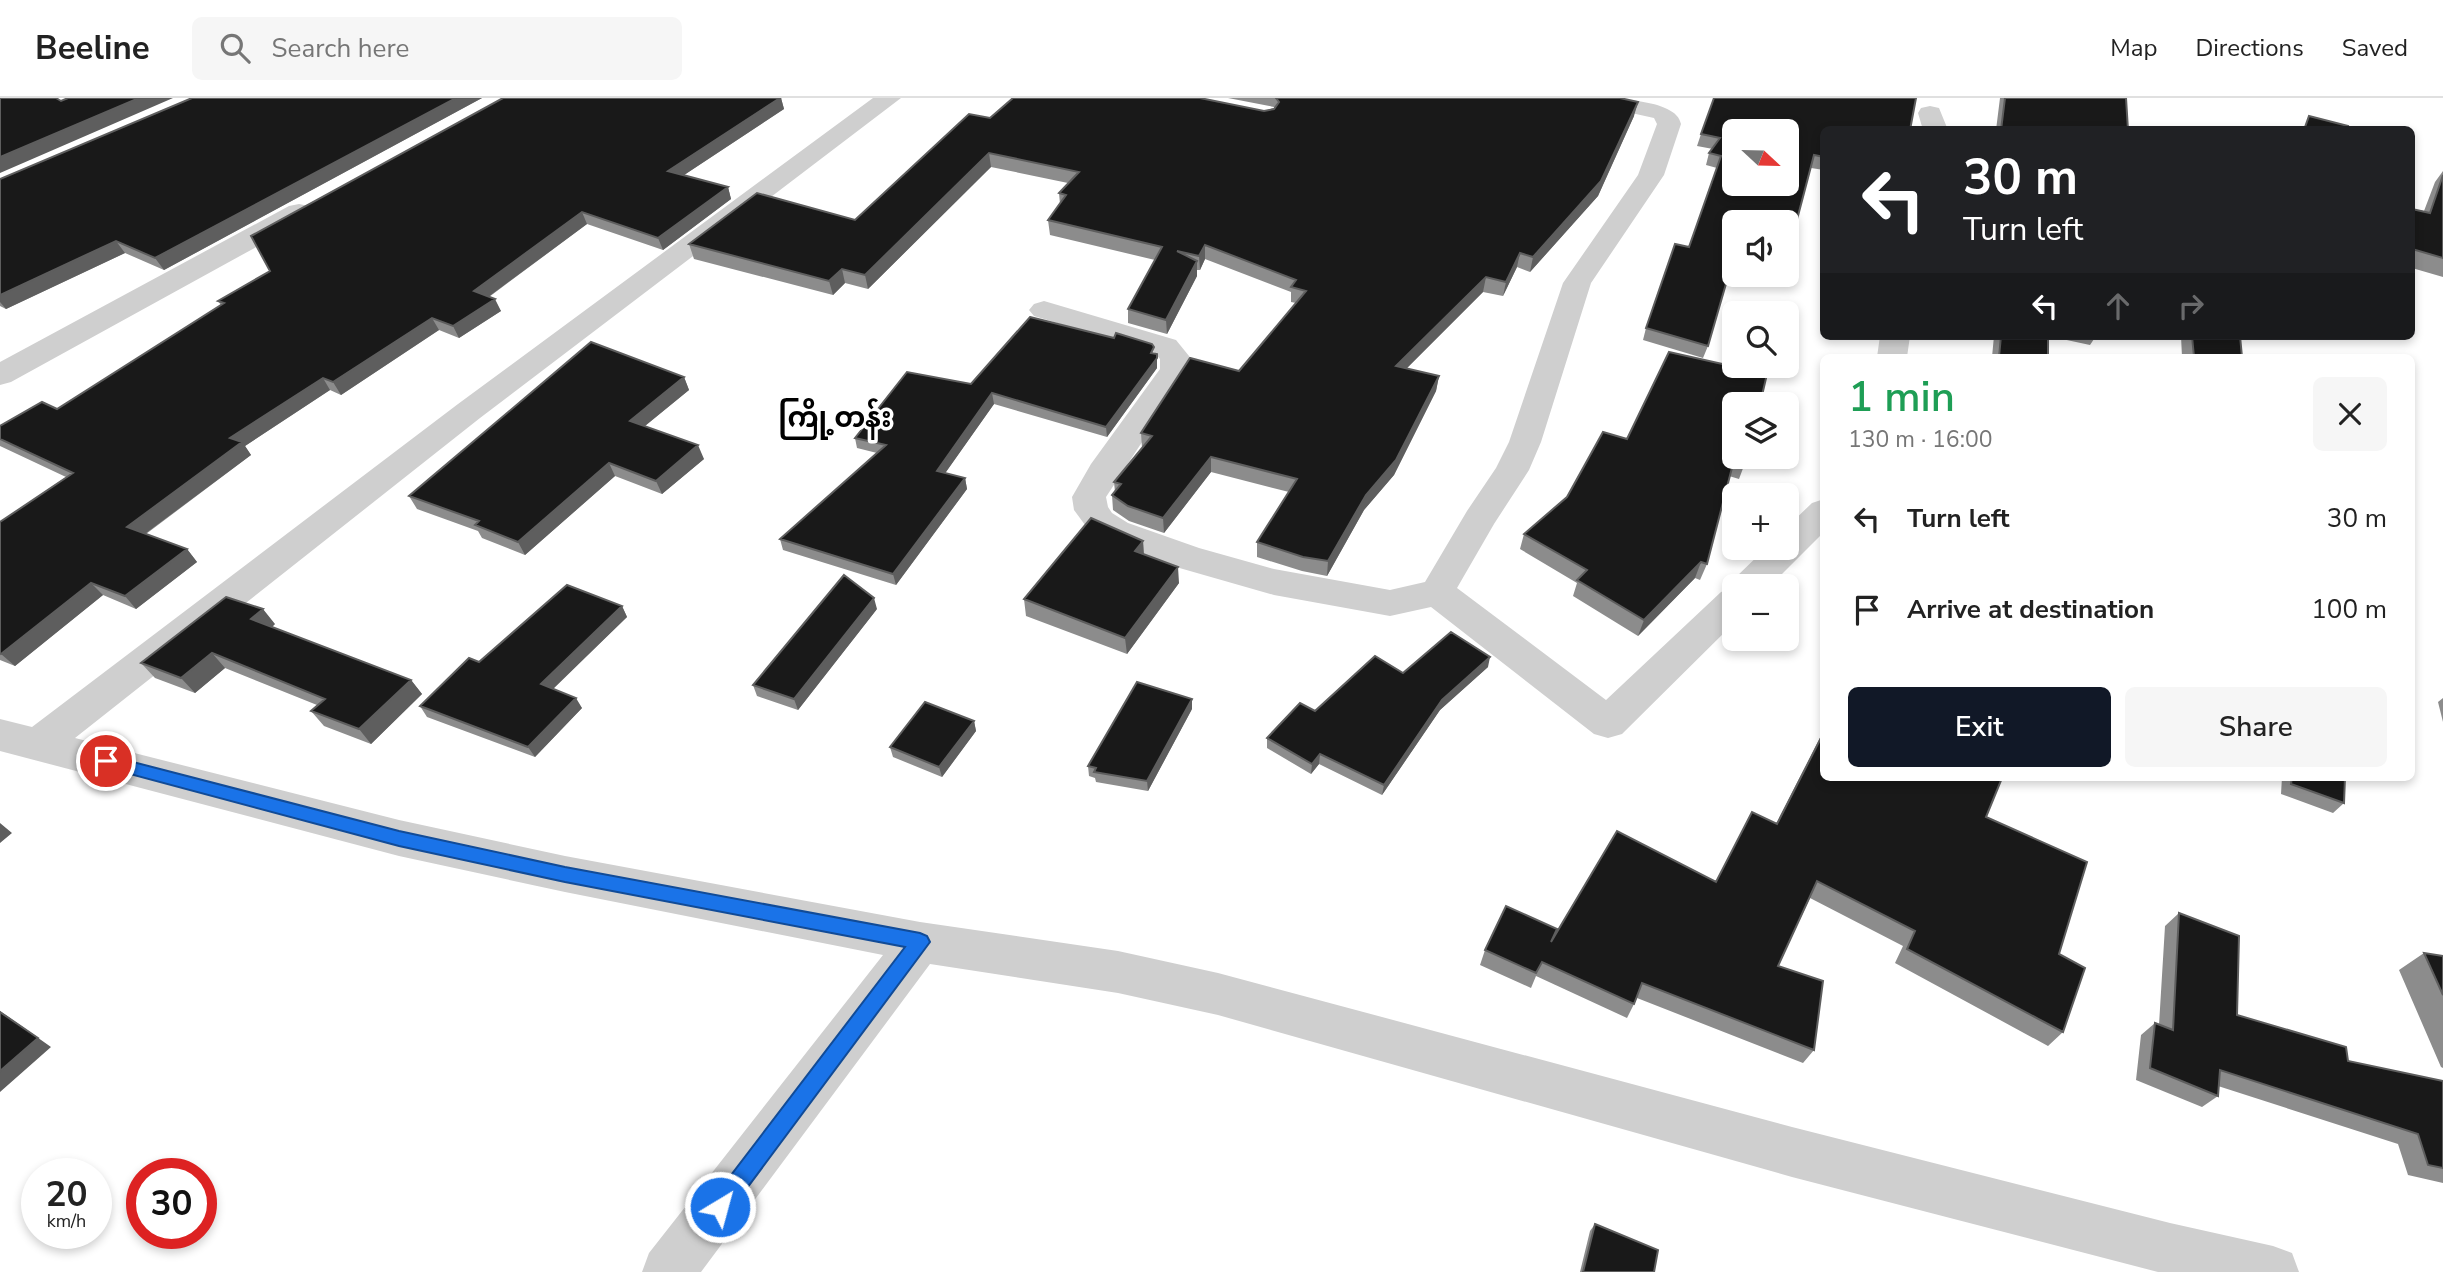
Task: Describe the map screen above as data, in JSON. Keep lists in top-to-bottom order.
{
  "districts": ["ကြို့တန်း"],
  "north": "right",
  "page": {
    "header": "Beeline",
    "search": "Search here",
    "nav": ["Map", "Directions", "Saved"],
    "map_buttons": ["+", "−"],
    "turn": ["30 m", "Turn left"],
    "heading": ["1 min", "130 m · 16:00"],
    "list": [
      {
        "name": "Turn left",
        "value": "30 m"
      },
      {
        "name": "Arrive at destination",
        "value": "100 m"
      }
    ],
    "buttons": ["Exit", "Share"],
    "speed": "20 km/h",
    "limit": "30"
  }
}
